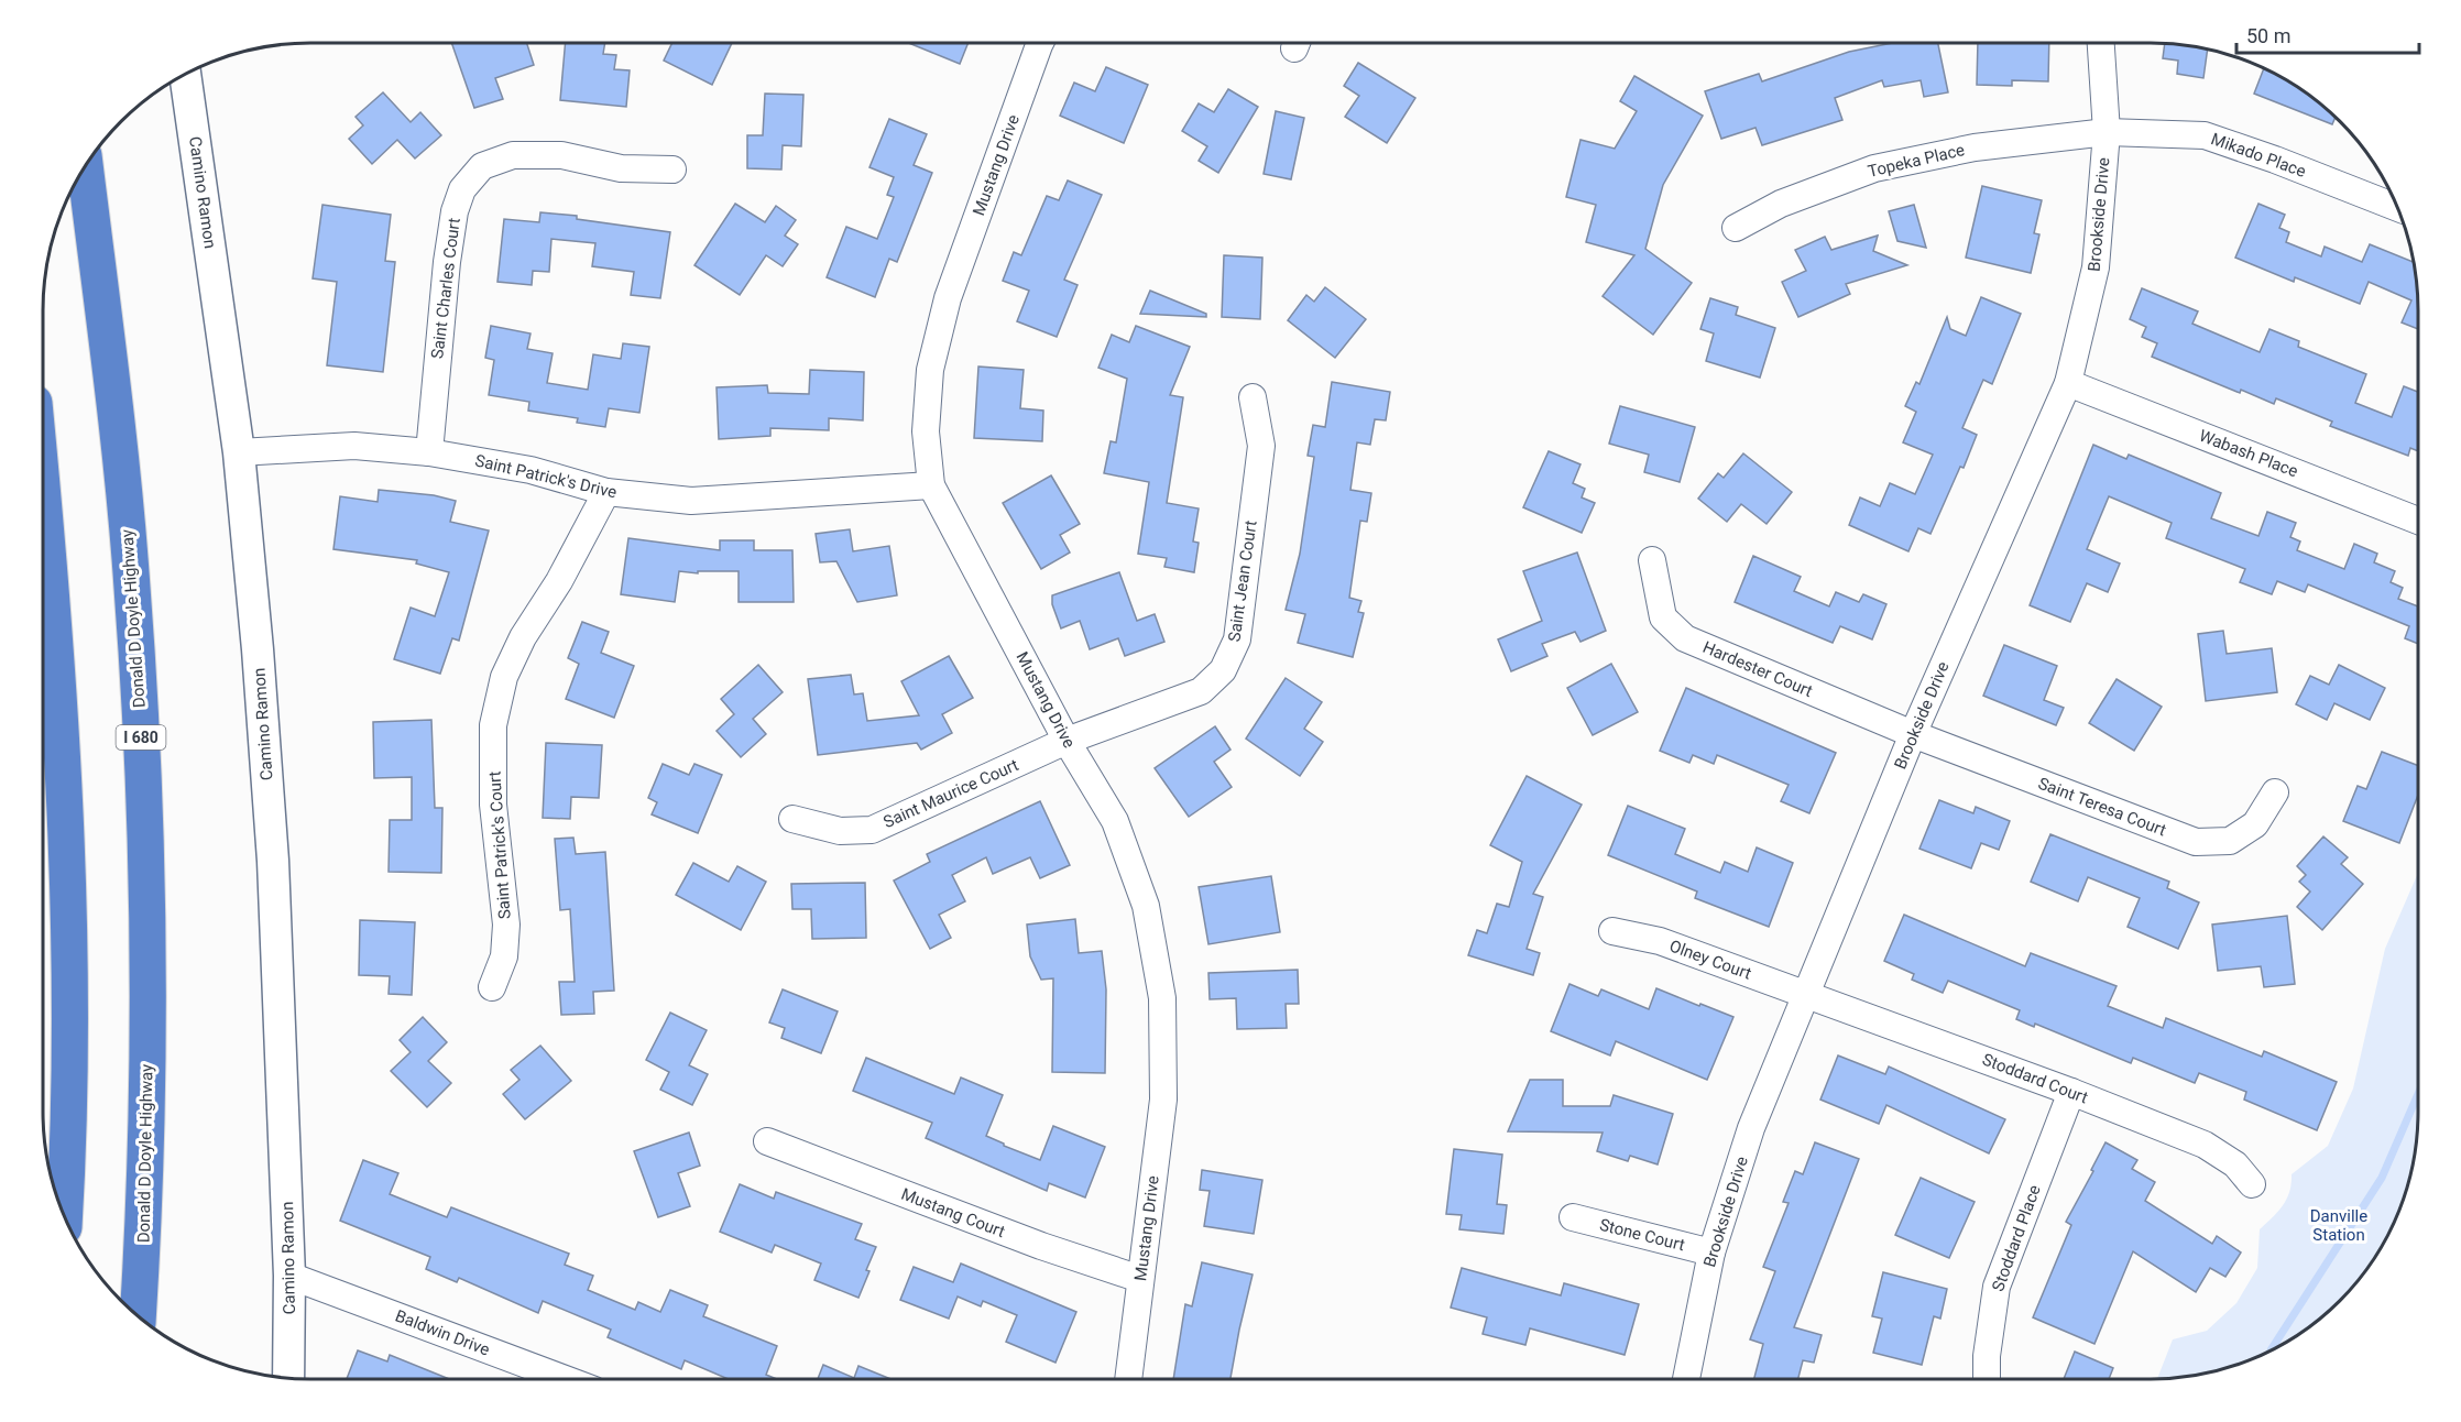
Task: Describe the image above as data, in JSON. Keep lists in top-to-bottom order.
{
  "streets": {
    "highway": ["Donald D Doyle Highway", "I 680"],
    "street": [
      "Mikado Place",
      "Topeka Place",
      "Mustang Drive",
      "Camino Ramon",
      "Brookside Drive",
      "Saint Charles Court",
      "Wabash Place",
      "Saint Patrick's Drive",
      "Saint Jean Court",
      "Hardester Court",
      "Saint Maurice Court",
      "Saint Teresa Court",
      "Saint Patrick's Court",
      "Olney Court",
      "Stoddard Court",
      "Mustang Court",
      "Stone Court",
      "Stoddard Place",
      "Baldwin Drive"
    ]
  },
  "crossings": [
    ["Mikado Place", "Topeka Place"],
    ["Mikado Place", "Brookside Drive"],
    ["Topeka Place", "Brookside Drive"],
    ["Mustang Drive", "Saint Patrick's Drive"],
    ["Mustang Drive", "Saint Jean Court"],
    ["Mustang Drive", "Saint Maurice Court"],
    ["Mustang Drive", "Mustang Court"],
    ["Camino Ramon", "Saint Patrick's Drive"],
    ["Camino Ramon", "Baldwin Drive"],
    ["Brookside Drive", "Wabash Place"],
    ["Brookside Drive", "Hardester Court"],
    ["Brookside Drive", "Saint Teresa Court"],
    ["Brookside Drive", "Olney Court"],
    ["Brookside Drive", "Stoddard Court"],
    ["Brookside Drive", "Stone Court"],
    ["Saint Charles Court", "Saint Patrick's Drive"],
    ["Saint Patrick's Drive", "Saint Patrick's Court"],
    ["Saint Jean Court", "Saint Maurice Court"],
    ["Hardester Court", "Saint Teresa Court"],
    ["Olney Court", "Stoddard Court"],
    ["Stoddard Court", "Stoddard Place"]
  ],
  "parks": ["Danville Station"],
  "scale_bar": "50 m"
}
